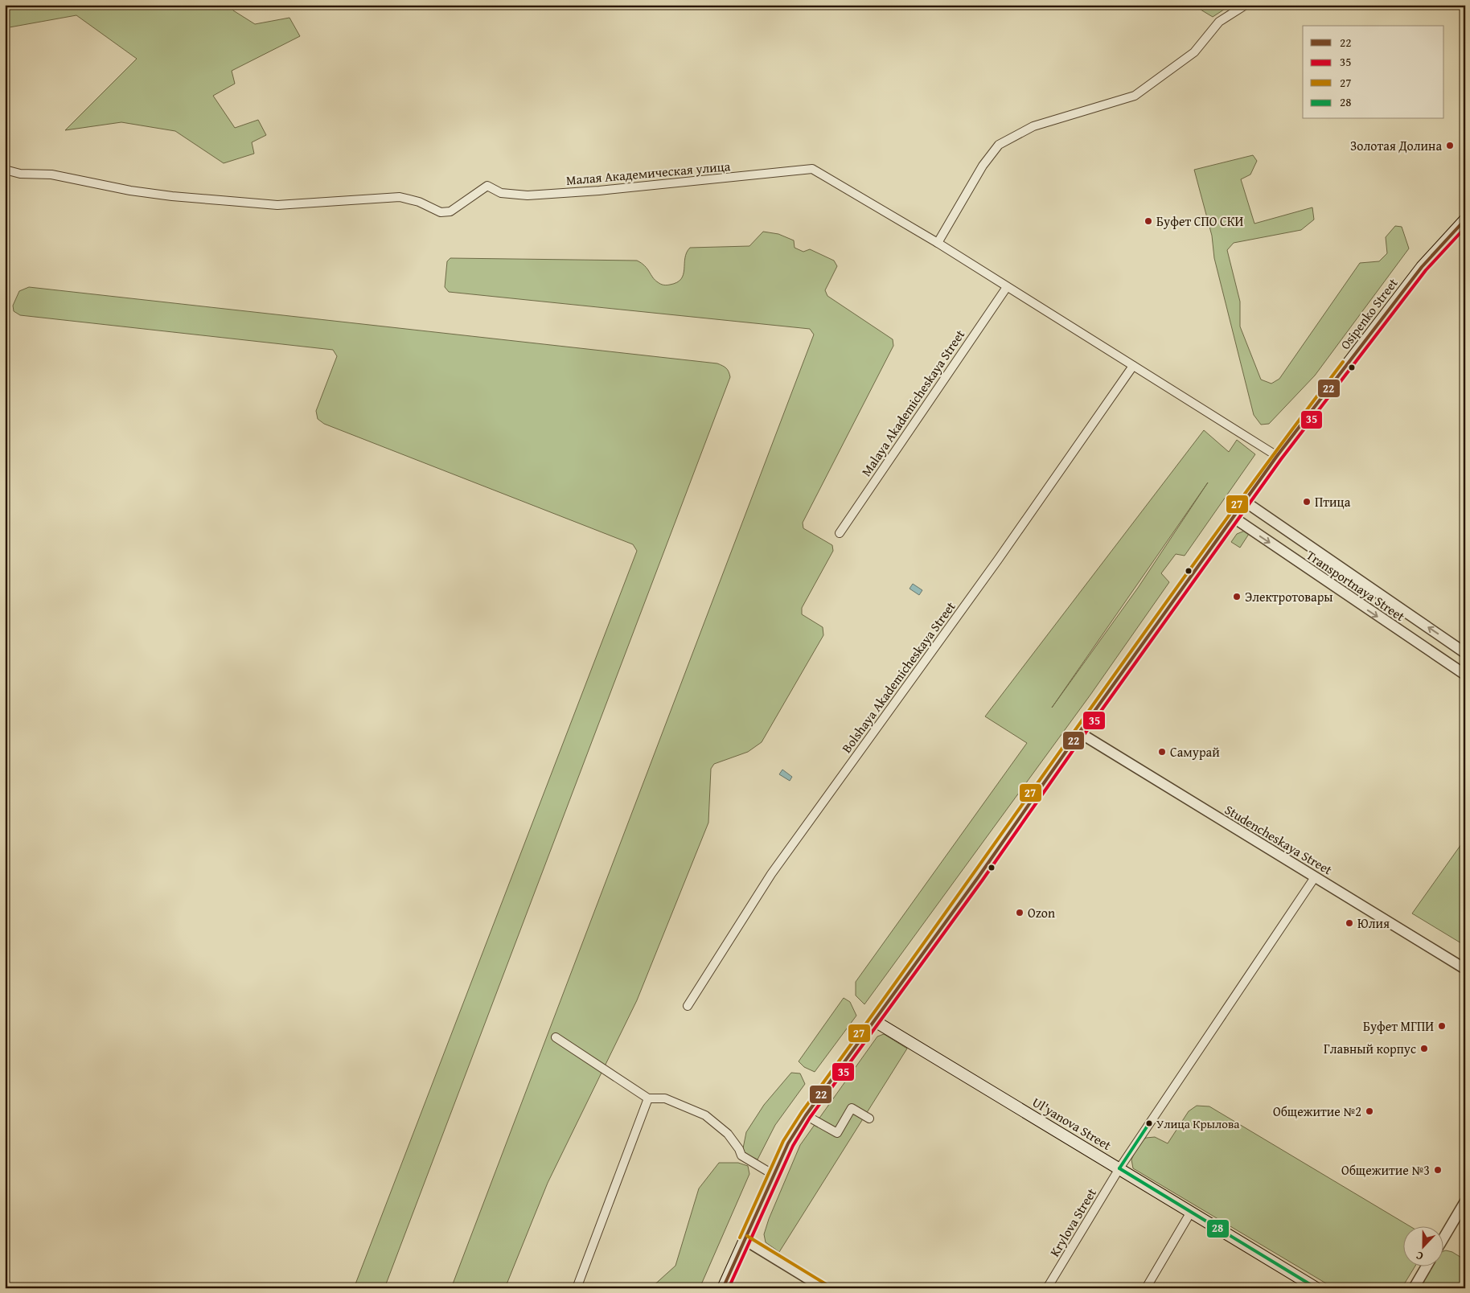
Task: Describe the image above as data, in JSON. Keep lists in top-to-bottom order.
{
  "streets": {
    "main road": ["Osipenko Street", "Ul'yanova Street"],
    "street": [
      "Малая Академическая улица",
      "Malaya Akademicheskaya Street",
      "Transportnaya Street",
      "Bolshaya Akademicheskaya Street",
      "Studencheskaya Street",
      "Krylova Street"
    ]
  },
  "crossings": [
    ["Osipenko Street", "Transportnaya Street"],
    ["Osipenko Street", "Studencheskaya Street"],
    ["Osipenko Street", "Ul'yanova Street"],
    ["Studencheskaya Street", "Krylova Street"],
    ["Ul'yanova Street", "Krylova Street"]
  ],
  "places": [
    "Золотая Долина",
    "Буфет СПО СКИ",
    "Птица",
    "Электротовары",
    "Самурай",
    "Ozon",
    "Юлия",
    "Буфет МГПИ",
    "Главный корпус",
    "Общежитие №2",
    "Улица Крылова",
    "Общежитие №3"
  ],
  "lines": [
    "transit line 22",
    "transit line 35",
    "transit line 27",
    "transit line 28"
  ],
  "legend": [
    "22",
    "35",
    "27",
    "28"
  ],
  "north": "bottom"
}
